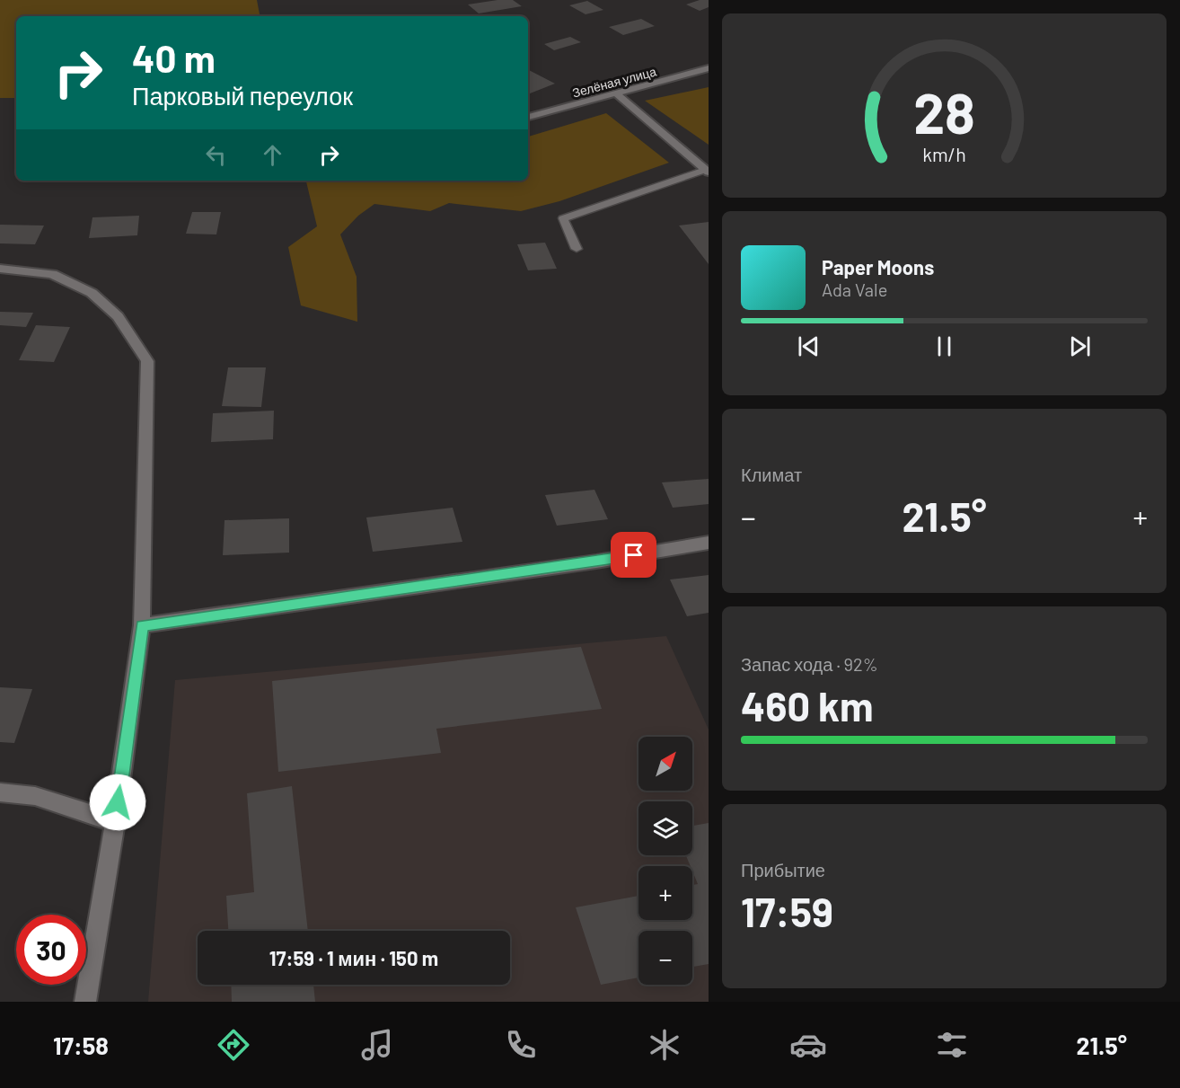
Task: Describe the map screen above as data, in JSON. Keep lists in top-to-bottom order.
{
  "streets": {
    "street": ["Зелёная улица"]
  },
  "north": "top right",
  "page": {
    "turn": ["40 m", "Парковый переулок"],
    "song": ["Paper Moons", "Ada Vale"],
    "tile": [
      "Климат",
      ["Запас хода · 92%", "460 km"],
      ["Прибытие", "17:59"]
    ],
    "heat": ["−", "21.5°", "+"],
    "map_buttons": ["+", "−"],
    "limit": "30",
    "trip": "17:59 · 1 мин · 150 m",
    "tabs": ["17:58", "21.5°"],
    "gauge": ["28", "km/h"]
  }
}
